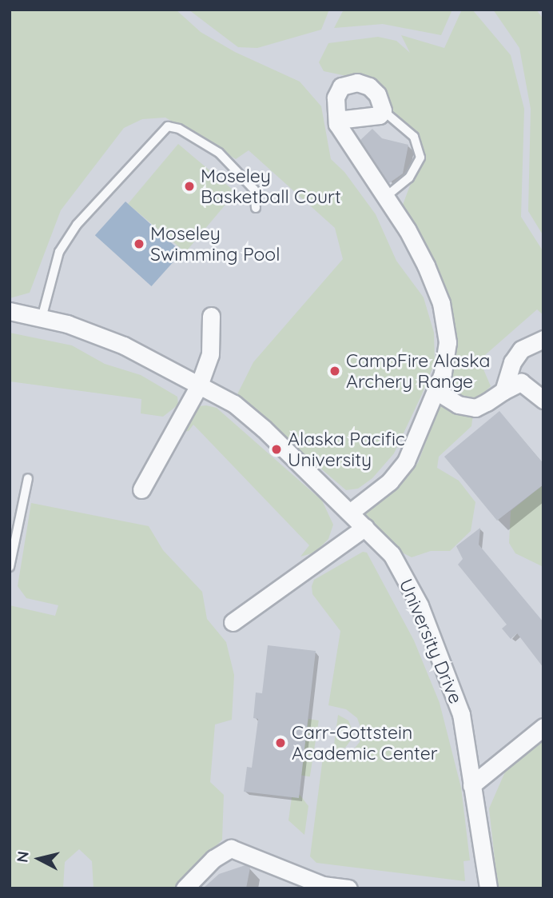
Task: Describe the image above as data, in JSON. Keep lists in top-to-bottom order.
{
  "streets": {
    "street": ["University Drive"]
  },
  "places": [
    "Moseley Basketball Court",
    "Moseley Swimming Pool",
    "CampFire Alaska Archery Range",
    "Alaska Pacific University",
    "Carr-Gottstein Academic Center"
  ],
  "north": "left"
}
